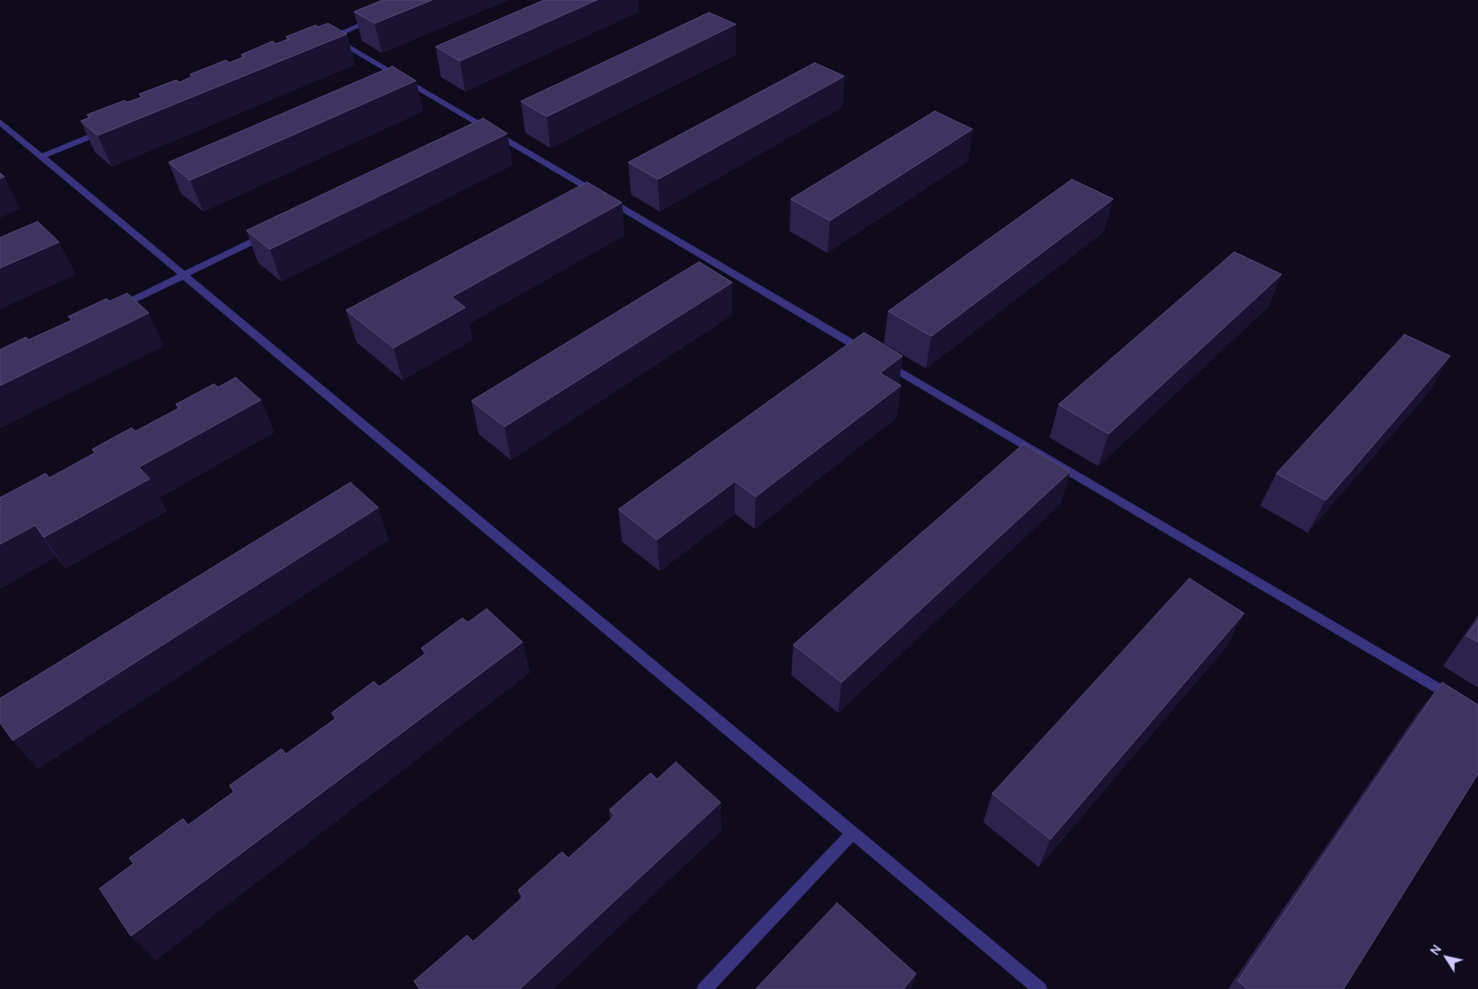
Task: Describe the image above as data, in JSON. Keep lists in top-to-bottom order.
{
  "north": "top left"
}
